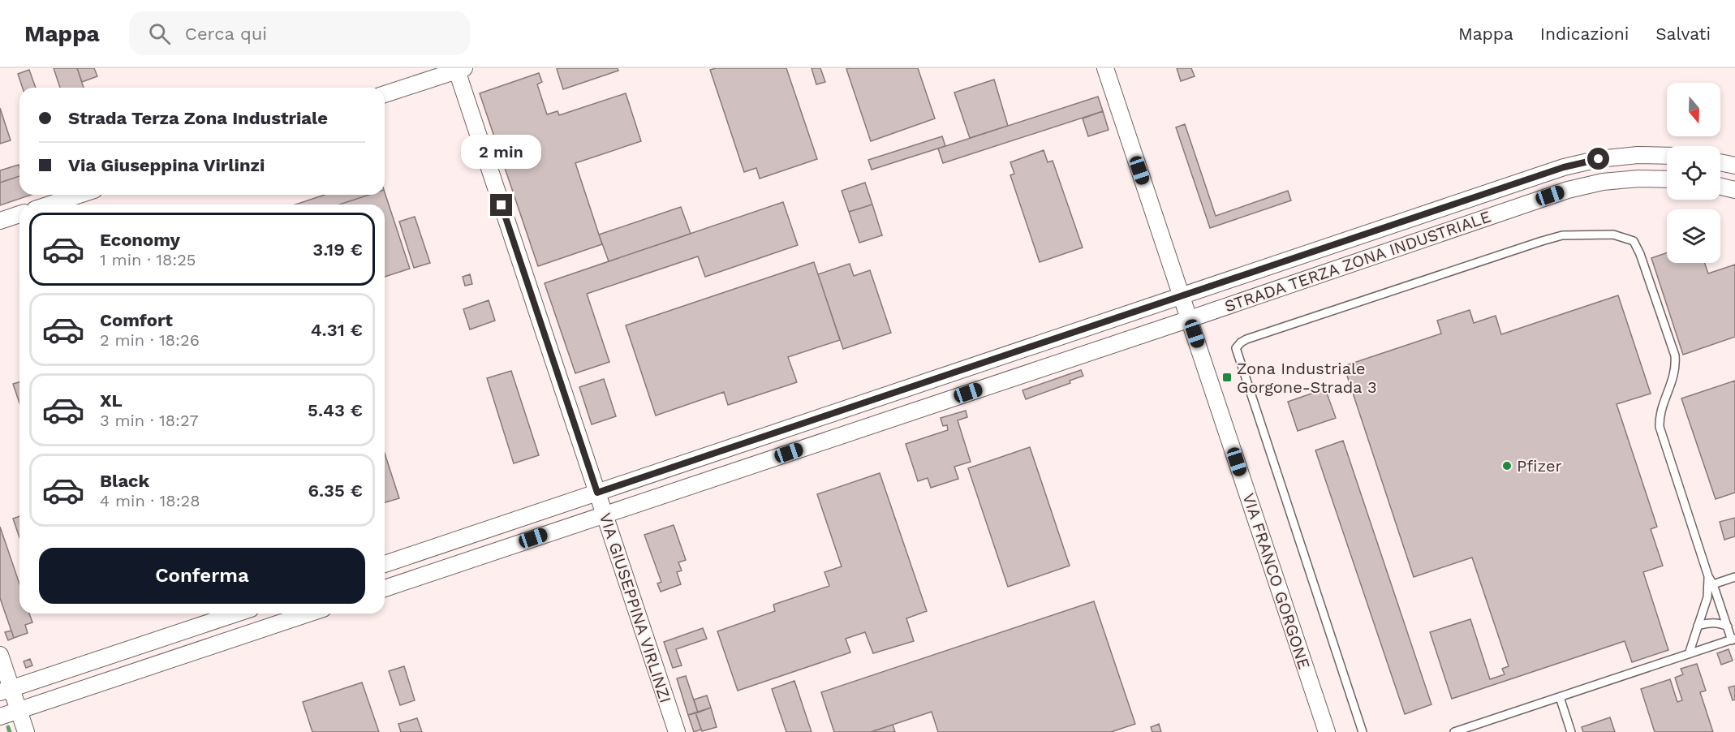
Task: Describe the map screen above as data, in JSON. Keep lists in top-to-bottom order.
{
  "streets": {
    "street": ["STRADA TERZA ZONA INDUSTRIALE", "VIA FRANCO GORGONE", "VIA GIUSEPPINA VIRLINZI"]
  },
  "crossings": [
    ["STRADA TERZA ZONA INDUSTRIALE", "VIA FRANCO GORGONE"],
    ["STRADA TERZA ZONA INDUSTRIALE", "VIA GIUSEPPINA VIRLINZI"]
  ],
  "places": {
    "transit": ["Zona Industriale Gorgone-Strada 3"],
    "other": ["Pfizer"]
  },
  "north": "bottom",
  "page": {
    "header": "Mappa",
    "search": "Cerca qui",
    "nav": ["Mappa", "Indicazioni", "Salvati"],
    "banner": ["Strada Terza Zona Industriale", "Via Giuseppina Virlinzi"],
    "bubble": "2 min",
    "list": [
      {
        "name": "Economy",
        "note": "1 min · 18:25",
        "value": "3.19 €"
      },
      {
        "name": "Comfort",
        "note": "2 min · 18:26",
        "value": "4.31 €"
      },
      {
        "name": "XL",
        "note": "3 min · 18:27",
        "value": "5.43 €"
      },
      {
        "name": "Black",
        "note": "4 min · 18:28",
        "value": "6.35 €"
      }
    ],
    "buttons": "Conferma"
  }
}
